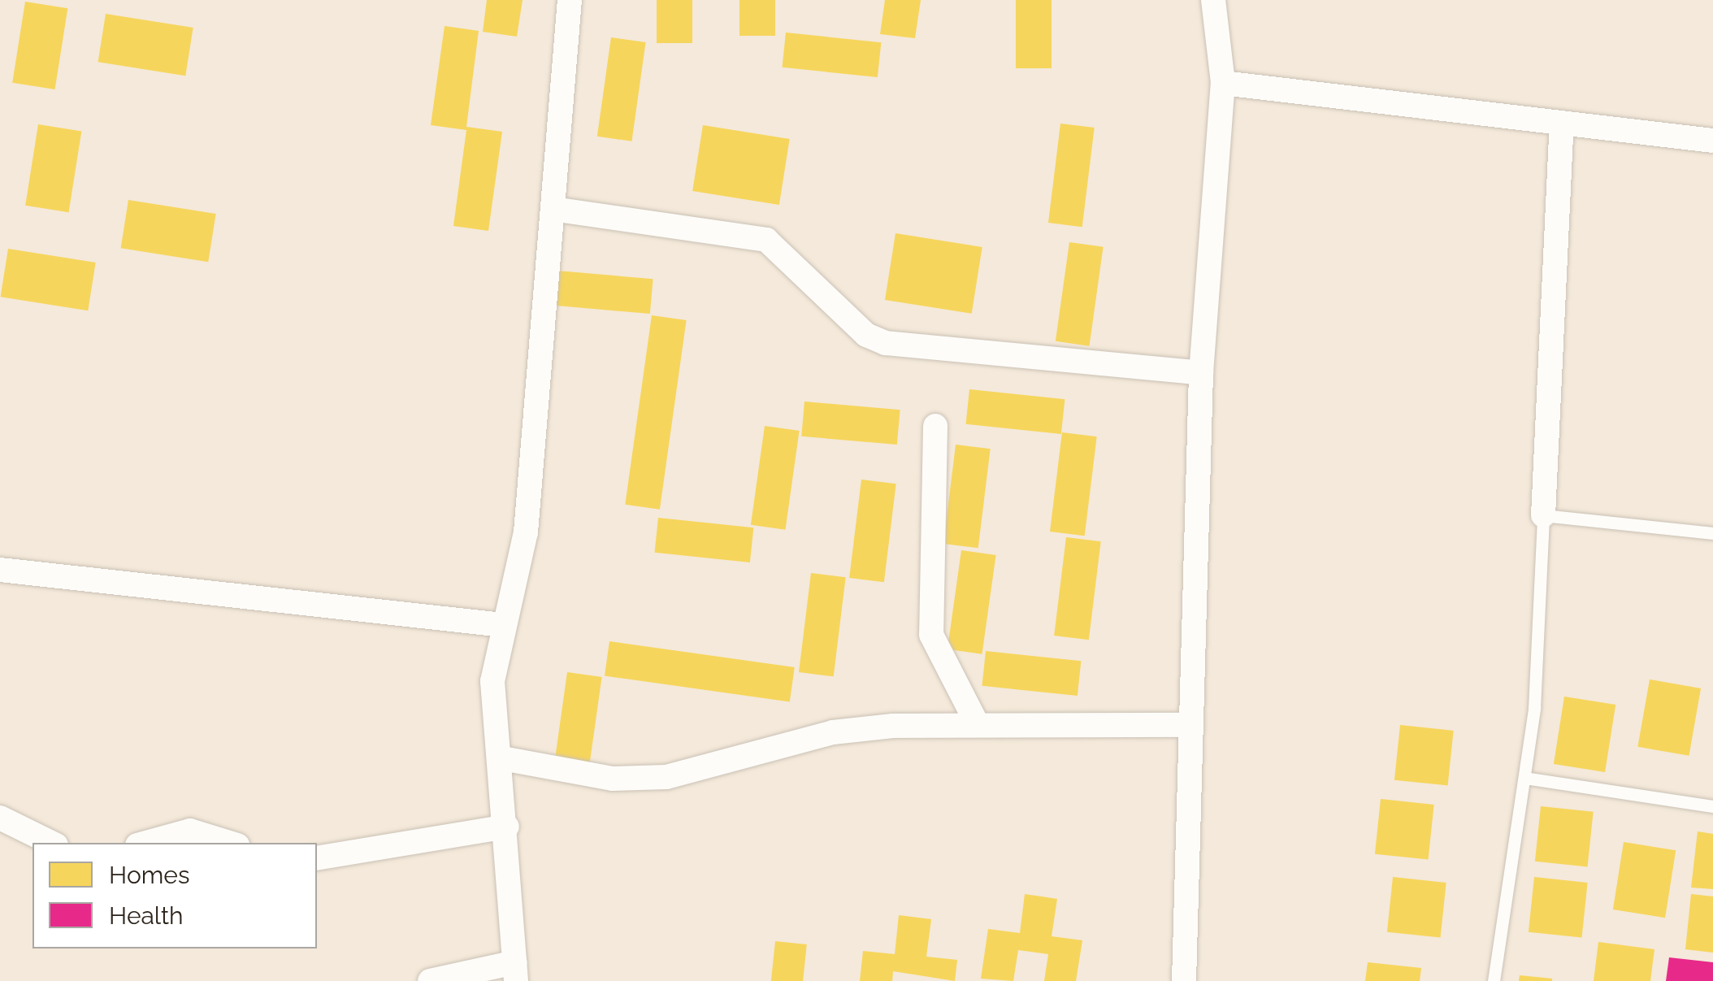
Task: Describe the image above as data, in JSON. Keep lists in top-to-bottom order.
{
  "legend": ["Homes", "Health"]
}
